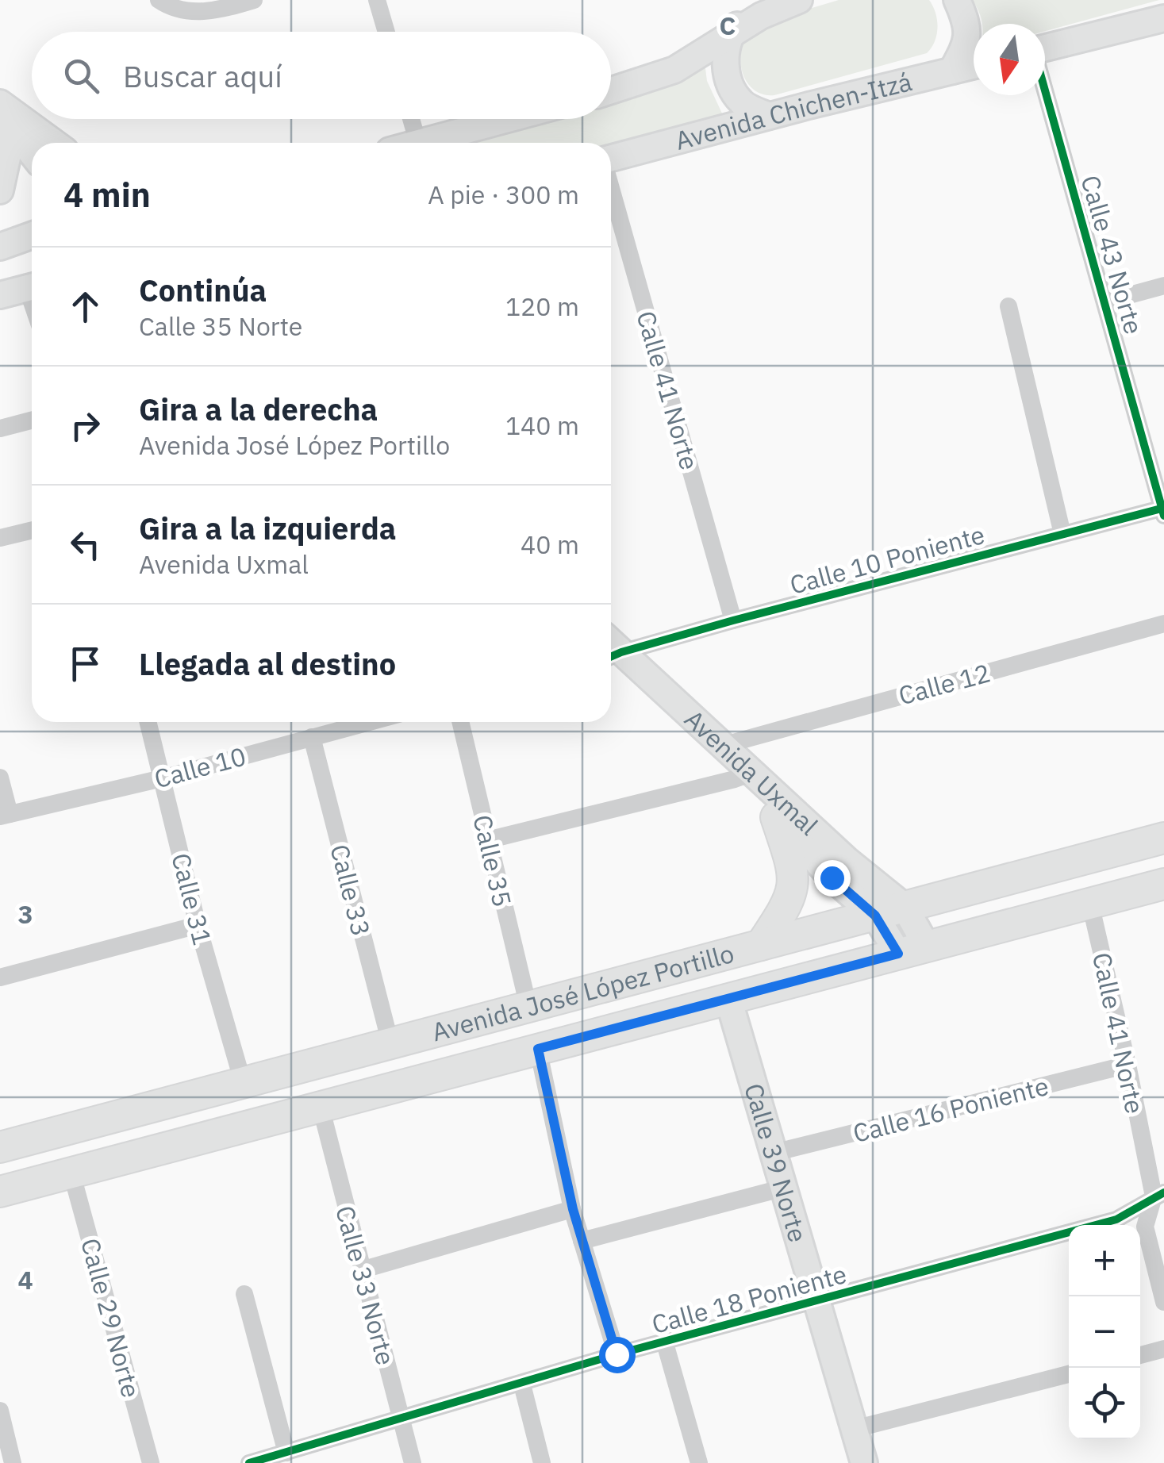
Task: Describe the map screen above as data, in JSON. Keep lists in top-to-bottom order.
{
  "streets": {
    "main road": [
      "Avenida Chichen-Itzá",
      "Avenida Uxmal",
      "Avenida José López Portillo",
      "Calle 39 Norte"
    ],
    "street": [
      "Calle 43 Norte",
      "Calle 41 Norte",
      "Calle 10 Poniente",
      "Calle 12",
      "Calle 10",
      "Calle 35",
      "Calle 33",
      "Calle 31",
      "Calle 16 Poniente",
      "Calle 33 Norte",
      "Calle 18 Poniente",
      "Calle 29 Norte"
    ]
  },
  "crossings": [
    ["Calle 43 Norte", "Calle 10 Poniente"],
    ["Calle 41 Norte", "Calle 10 Poniente"],
    ["Calle 41 Norte", "Avenida José López Portillo"],
    ["Calle 41 Norte", "Calle 16 Poniente"],
    ["Calle 41 Norte", "Calle 18 Poniente"],
    ["Calle 12", "Avenida Uxmal"],
    ["Calle 10", "Calle 33"],
    ["Calle 10", "Calle 31"],
    ["Avenida Uxmal", "Avenida José López Portillo"],
    ["Calle 35", "Avenida José López Portillo"],
    ["Calle 33", "Avenida José López Portillo"],
    ["Calle 31", "Avenida José López Portillo"],
    ["Avenida José López Portillo", "Calle 39 Norte"],
    ["Avenida José López Portillo", "Calle 33 Norte"],
    ["Avenida José López Portillo", "Calle 29 Norte"],
    ["Calle 16 Poniente", "Calle 39 Norte"],
    ["Calle 39 Norte", "Calle 18 Poniente"],
    ["Calle 33 Norte", "Calle 18 Poniente"]
  ],
  "north": "bottom",
  "page": {
    "search": "Buscar aquí",
    "heading": ["4 min", "A pie · 300 m"],
    "list": [
      ["Continúa", "Calle 35 Norte", "120 m"],
      ["Gira a la derecha", "Avenida José López Portillo", "140 m"],
      ["Gira a la izquierda", "Avenida Uxmal", "40 m"],
      "Llegada al destino"
    ],
    "map_buttons": ["+", "−"]
  },
  "grid": {
    "columns": ["C"],
    "rows": ["3", "4"]
  }
}
